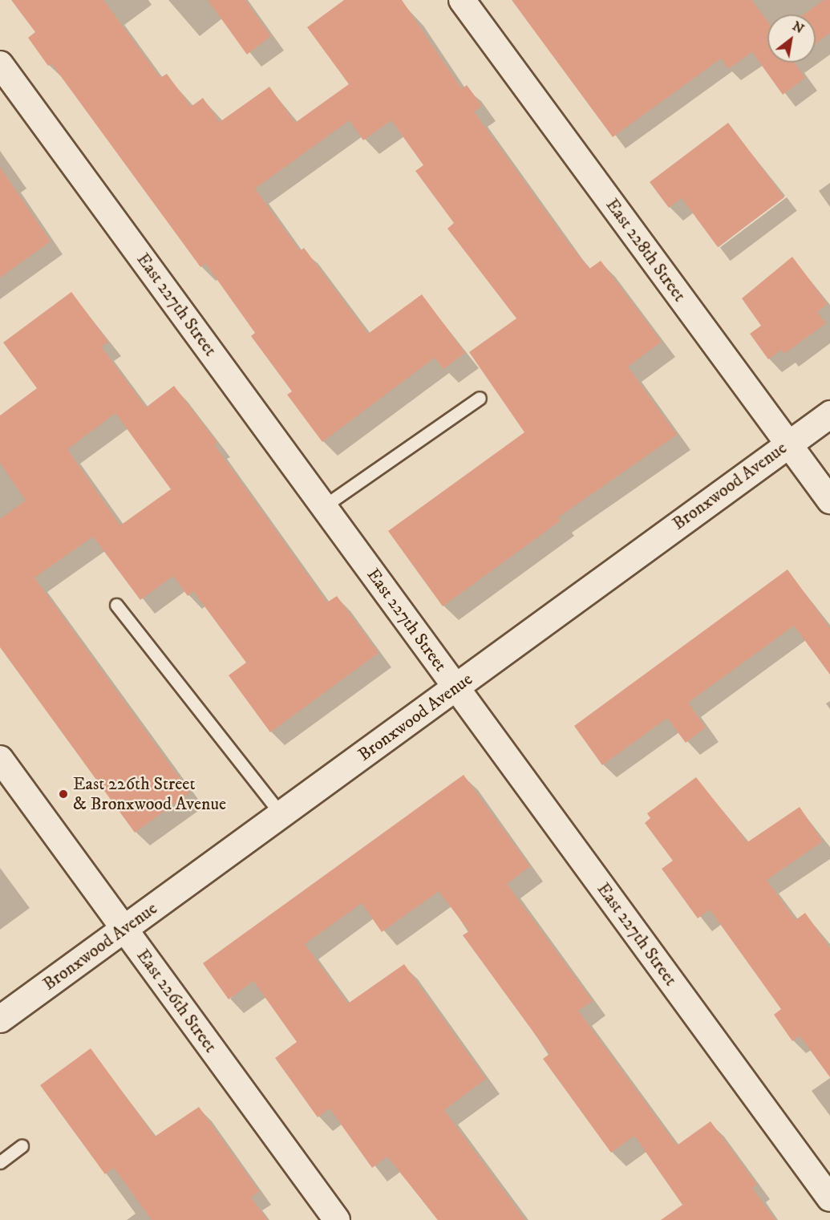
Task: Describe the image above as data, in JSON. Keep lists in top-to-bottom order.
{
  "streets": {
    "street": [
      "East 228th Street",
      "East 227th Street",
      "Bronxwood Avenue",
      "East 226th Street"
    ]
  },
  "crossings": [
    ["East 228th Street", "Bronxwood Avenue"],
    ["East 227th Street", "Bronxwood Avenue"],
    ["Bronxwood Avenue", "East 226th Street"]
  ],
  "places": ["East 226th Street & Bronxwood Avenue"],
  "north": "top right"
}
